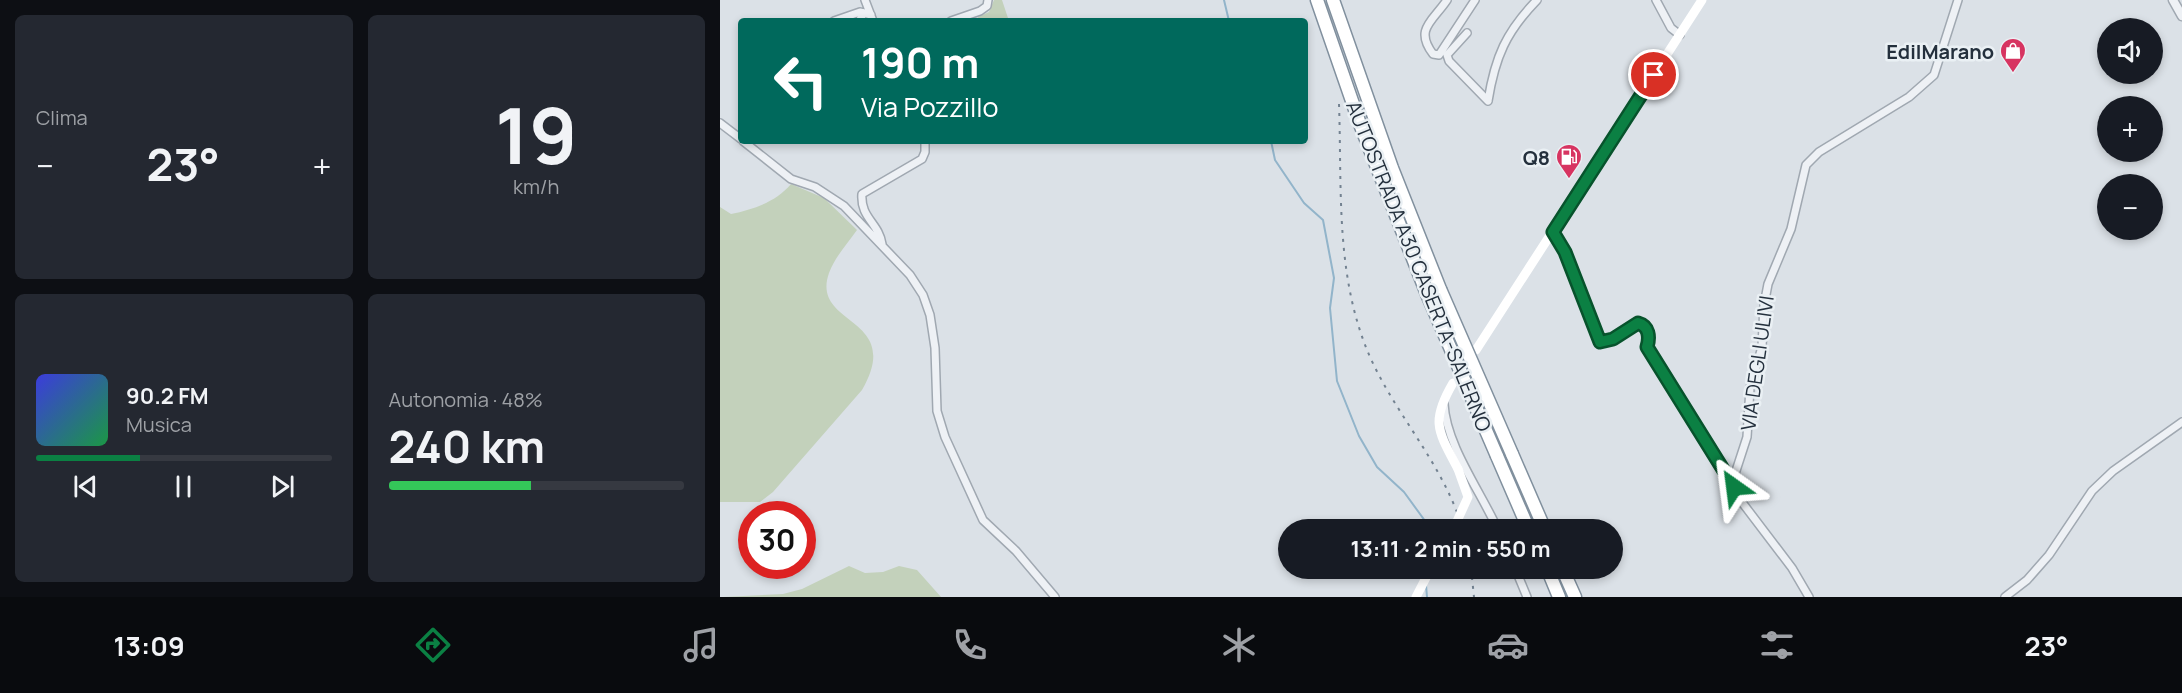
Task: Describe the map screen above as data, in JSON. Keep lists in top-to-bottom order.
{
  "streets": {
    "highway": ["AUTOSTRADA A30 CASERTA-SALERNO"],
    "street": ["VIA DEGLI ULIVI"]
  },
  "places": {
    "shop": ["EdilMarano"],
    "fuel station": ["Q8"]
  },
  "page": {
    "tile": [
      "Clima",
      ["19", "km/h"],
      ["Autonomia · 48%", "240 km"]
    ],
    "map_buttons": ["+", "−"],
    "turn": ["190 m", "Via Pozzillo"],
    "heat": ["−", "23°", "+"],
    "song": ["90.2 FM", "Musica"],
    "limit": "30",
    "trip": "13:11 · 2 min · 550 m",
    "tabs": ["13:09", "23°"]
  }
}
